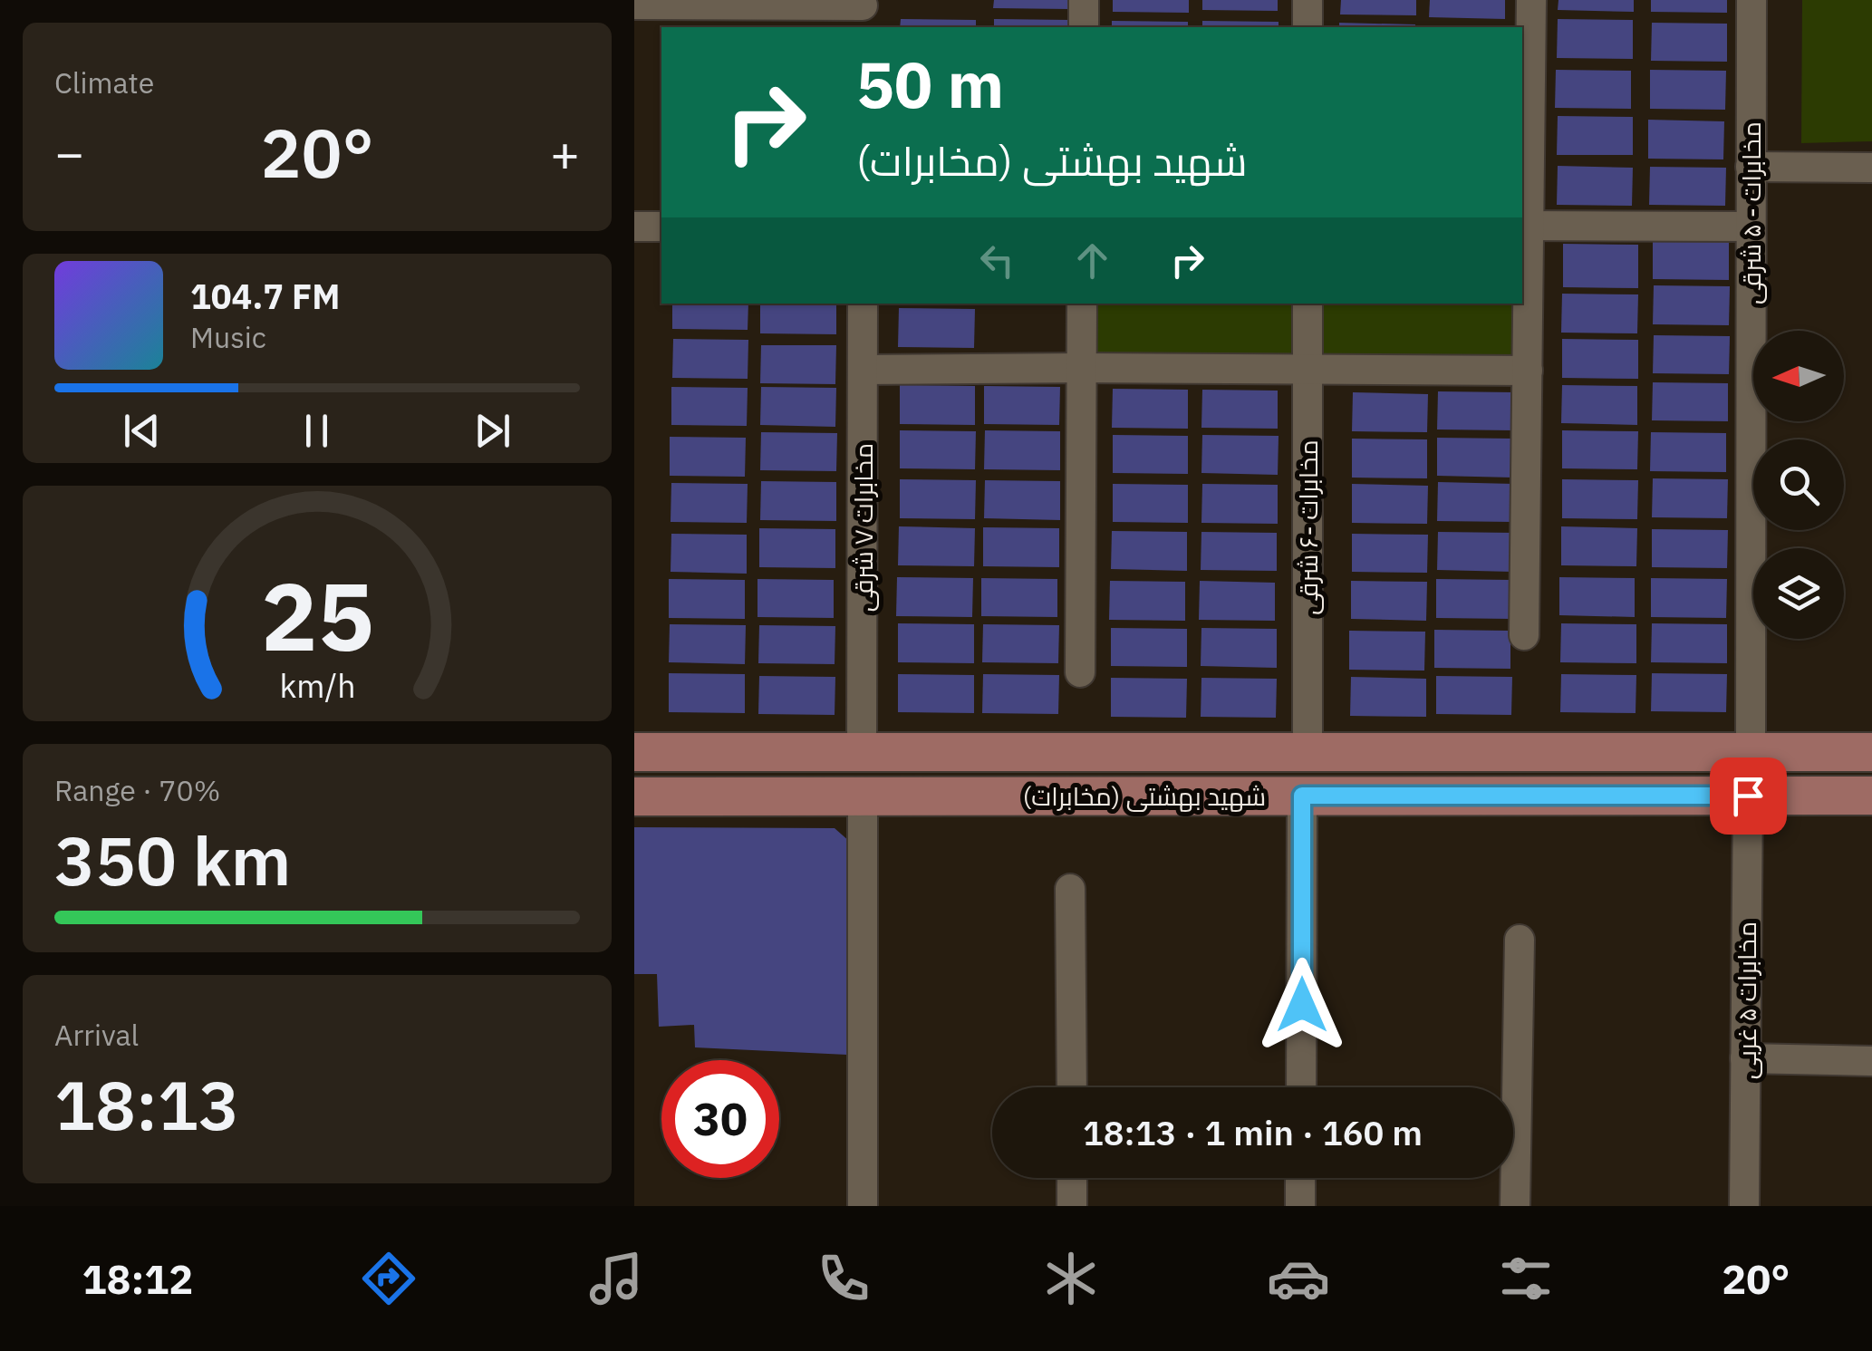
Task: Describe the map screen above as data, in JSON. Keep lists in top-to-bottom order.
{
  "streets": {
    "main road": ["شهید بهشتی (مخابرات)"],
    "street": [
      "مخابرات - ۵ شرقی",
      "مخابرات ۷ شرقی",
      "مخابرات -۶ شرقی",
      "مخابرات ۵ غربی"
    ]
  },
  "crossings": [
    ["مخابرات - ۵ شرقی", "شهید بهشتی (مخابرات)"],
    ["مخابرات ۷ شرقی", "شهید بهشتی (مخابرات)"],
    ["مخابرات -۶ شرقی", "شهید بهشتی (مخابرات)"],
    ["شهید بهشتی (مخابرات)", "مخابرات ۵ غربی"]
  ],
  "north": "left",
  "page": {
    "tile": [
      "Climate",
      ["Range · 70%", "350 km"],
      ["Arrival", "18:13"]
    ],
    "turn": ["50 m", "شهید بهشتی (مخابرات)"],
    "heat": ["−", "20°", "+"],
    "song": ["104.7 FM", "Music"],
    "limit": "30",
    "trip": "18:13 · 1 min · 160 m",
    "tabs": ["18:12", "20°"],
    "gauge": ["25", "km/h"]
  }
}
